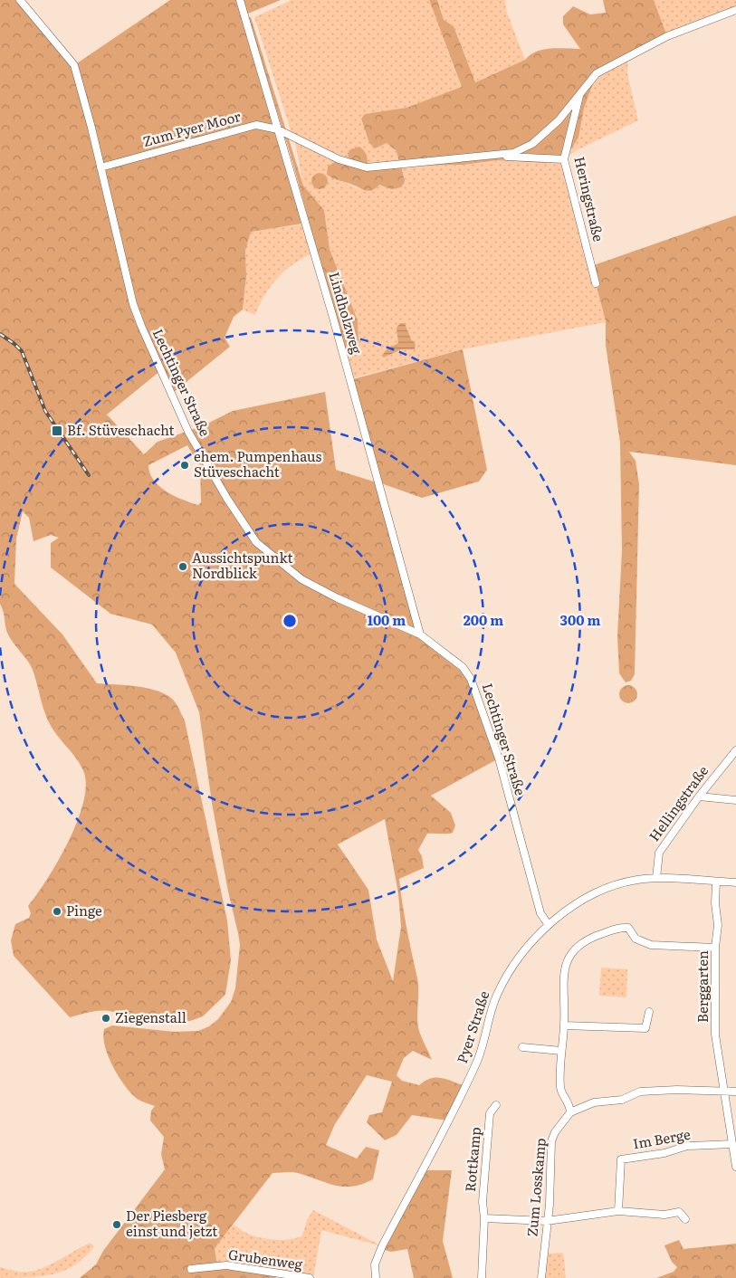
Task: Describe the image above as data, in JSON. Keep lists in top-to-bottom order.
{
  "streets": {
    "street": [
      "Zum Pyer Moor",
      "Heringstraße",
      "Lindholzweg",
      "Lechtinger Straße",
      "Hellingstraße",
      "Berggarten",
      "Pyer Straße",
      "Im Berge",
      "Rottkamp",
      "Zum Losskamp",
      "Grubenweg"
    ]
  },
  "crossings": [
    ["Zum Pyer Moor", "Heringstraße"],
    ["Zum Pyer Moor", "Lindholzweg"],
    ["Zum Pyer Moor", "Lechtinger Straße"],
    ["Lindholzweg", "Lechtinger Straße"],
    ["Lechtinger Straße", "Pyer Straße"],
    ["Hellingstraße", "Pyer Straße"],
    ["Berggarten", "Pyer Straße"],
    ["Berggarten", "Im Berge"],
    ["Berggarten", "Zum Losskamp"]
  ],
  "places": {
    "transit": ["Bf. Stüveschacht"],
    "other": [
      "ehem. Pumpenhaus Stüveschacht",
      "Aussichtspunkt Nordblick",
      "Pinge",
      "Ziegenstall",
      "Der Piesberg einst und jetzt"
    ]
  },
  "rings": ["100 m", "200 m", "300 m"]
}
